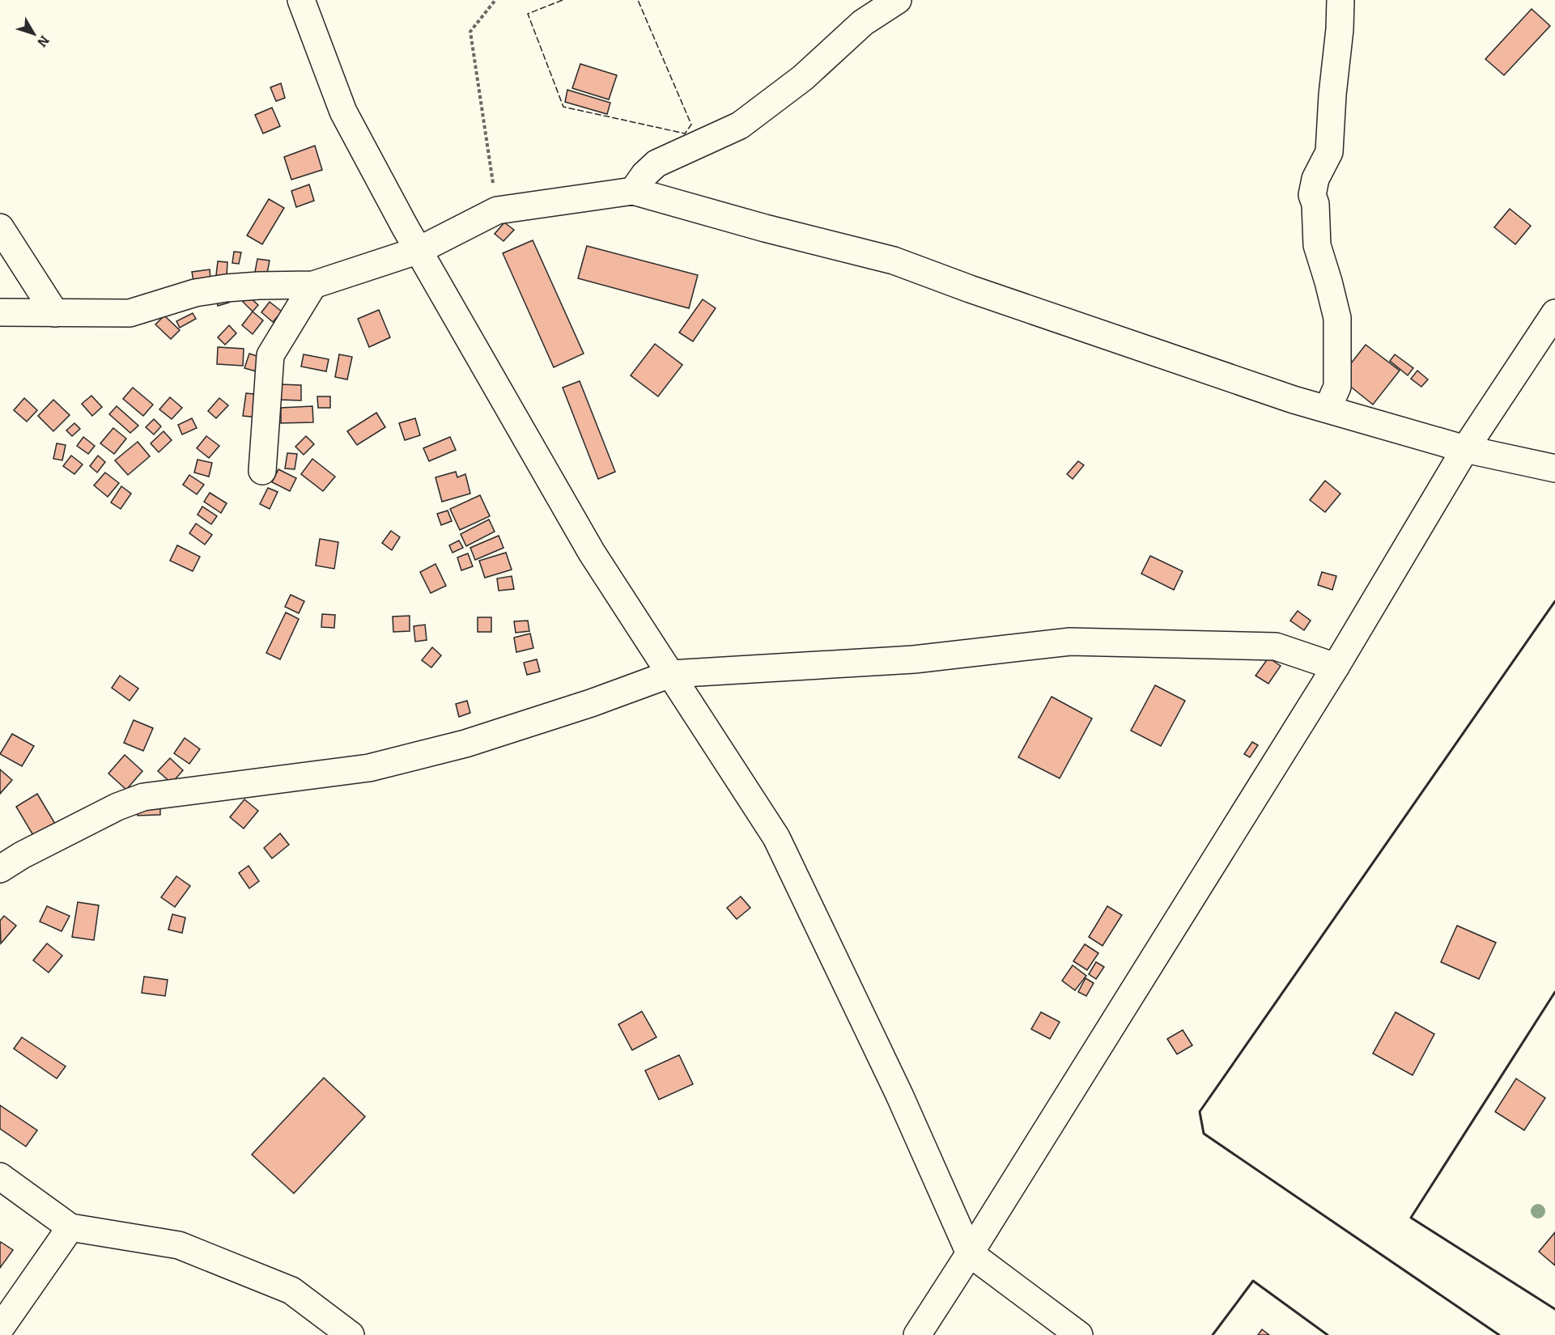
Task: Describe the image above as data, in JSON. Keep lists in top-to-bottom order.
{
  "north": "bottom right"
}
